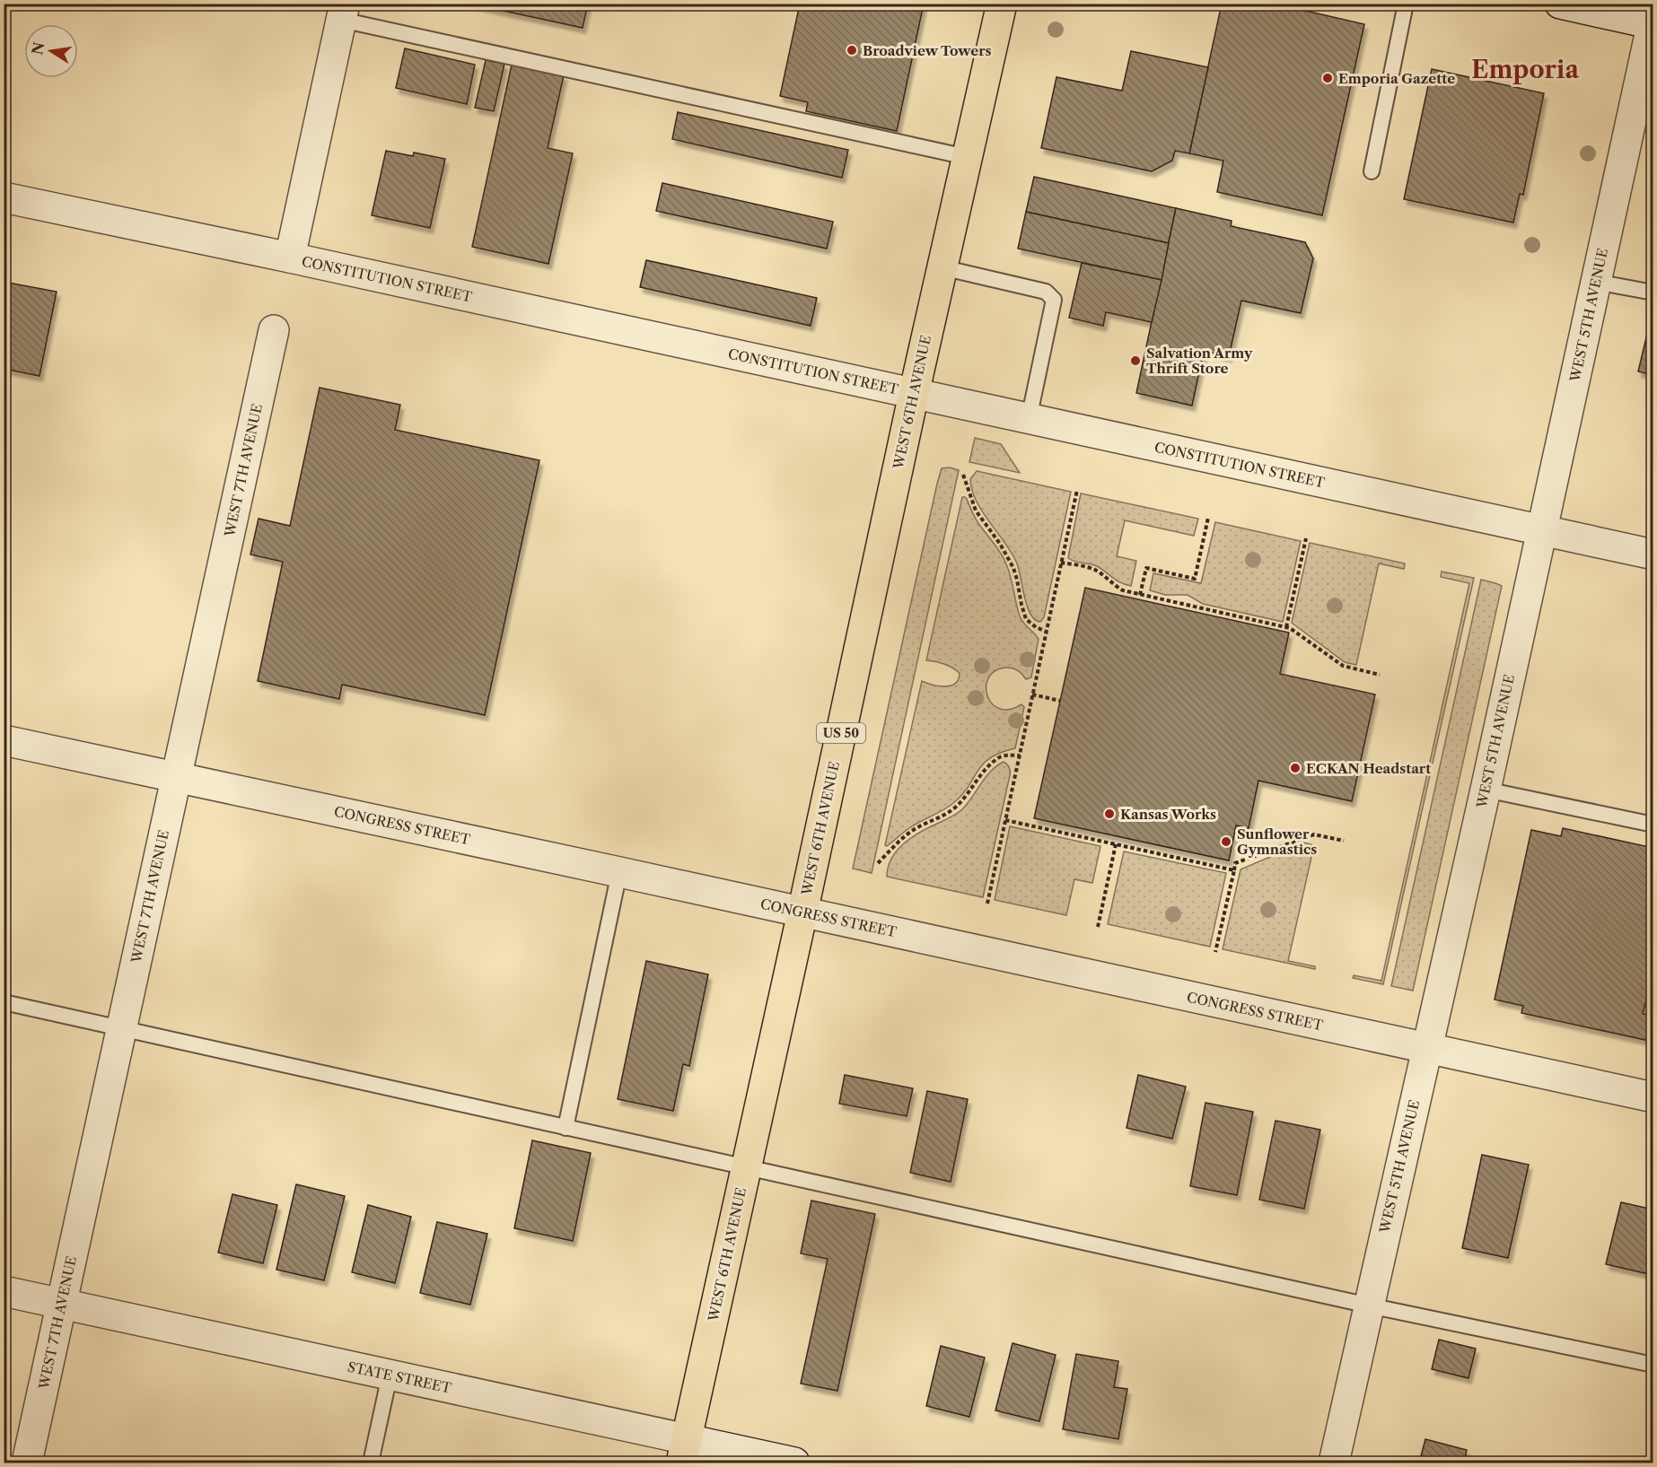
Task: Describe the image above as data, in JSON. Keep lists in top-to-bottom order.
{
  "streets": {
    "main road": ["WEST 6TH AVENUE", "US 50"],
    "street": [
      "CONSTITUTION STREET",
      "WEST 5TH AVENUE",
      "WEST 7TH AVENUE",
      "CONGRESS STREET",
      "STATE STREET"
    ]
  },
  "crossings": [
    ["CONSTITUTION STREET", "WEST 5TH AVENUE"],
    ["CONSTITUTION STREET", "WEST 6TH AVENUE"],
    ["WEST 5TH AVENUE", "CONGRESS STREET"],
    ["WEST 6TH AVENUE", "CONGRESS STREET"],
    ["WEST 6TH AVENUE", "STATE STREET"],
    ["WEST 7TH AVENUE", "CONGRESS STREET"],
    ["WEST 7TH AVENUE", "STATE STREET"]
  ],
  "districts": ["Emporia"],
  "places": [
    "Broadview Towers",
    "Emporia Gazette",
    "Salvation Army Thrift Store",
    "ECKAN Headstart",
    "Kansas Works",
    "Sunflower Gymnastics"
  ],
  "north": "left"
}
